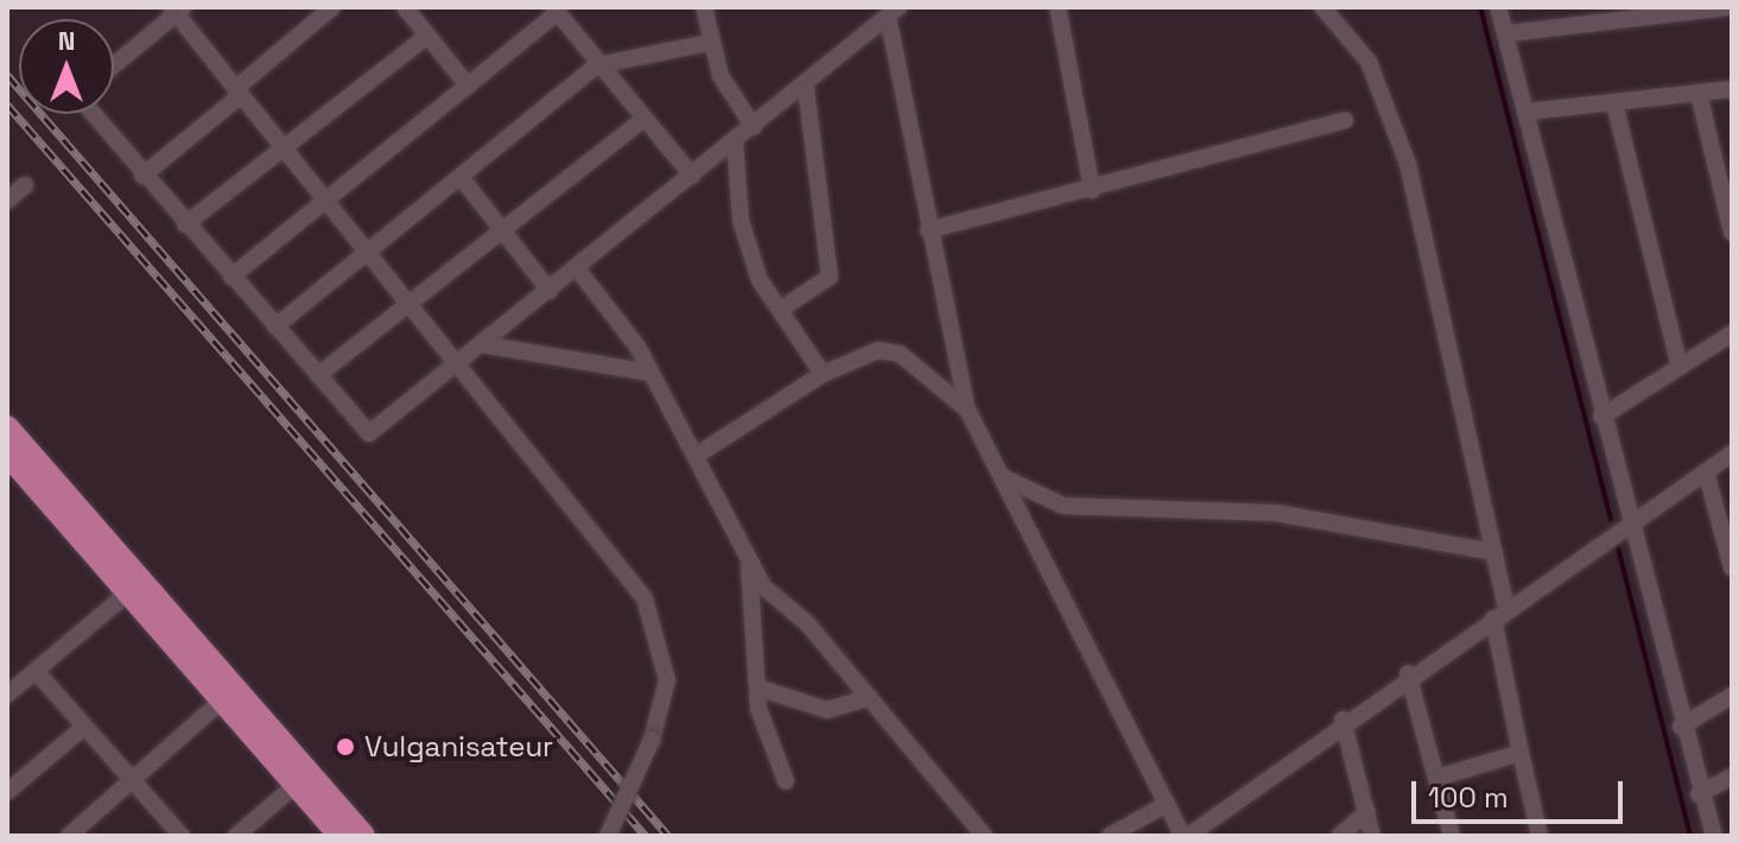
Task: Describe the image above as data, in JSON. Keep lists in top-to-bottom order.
{
  "places": ["Vulganisateur"],
  "scale_bar": "100 m",
  "north": "top"
}
